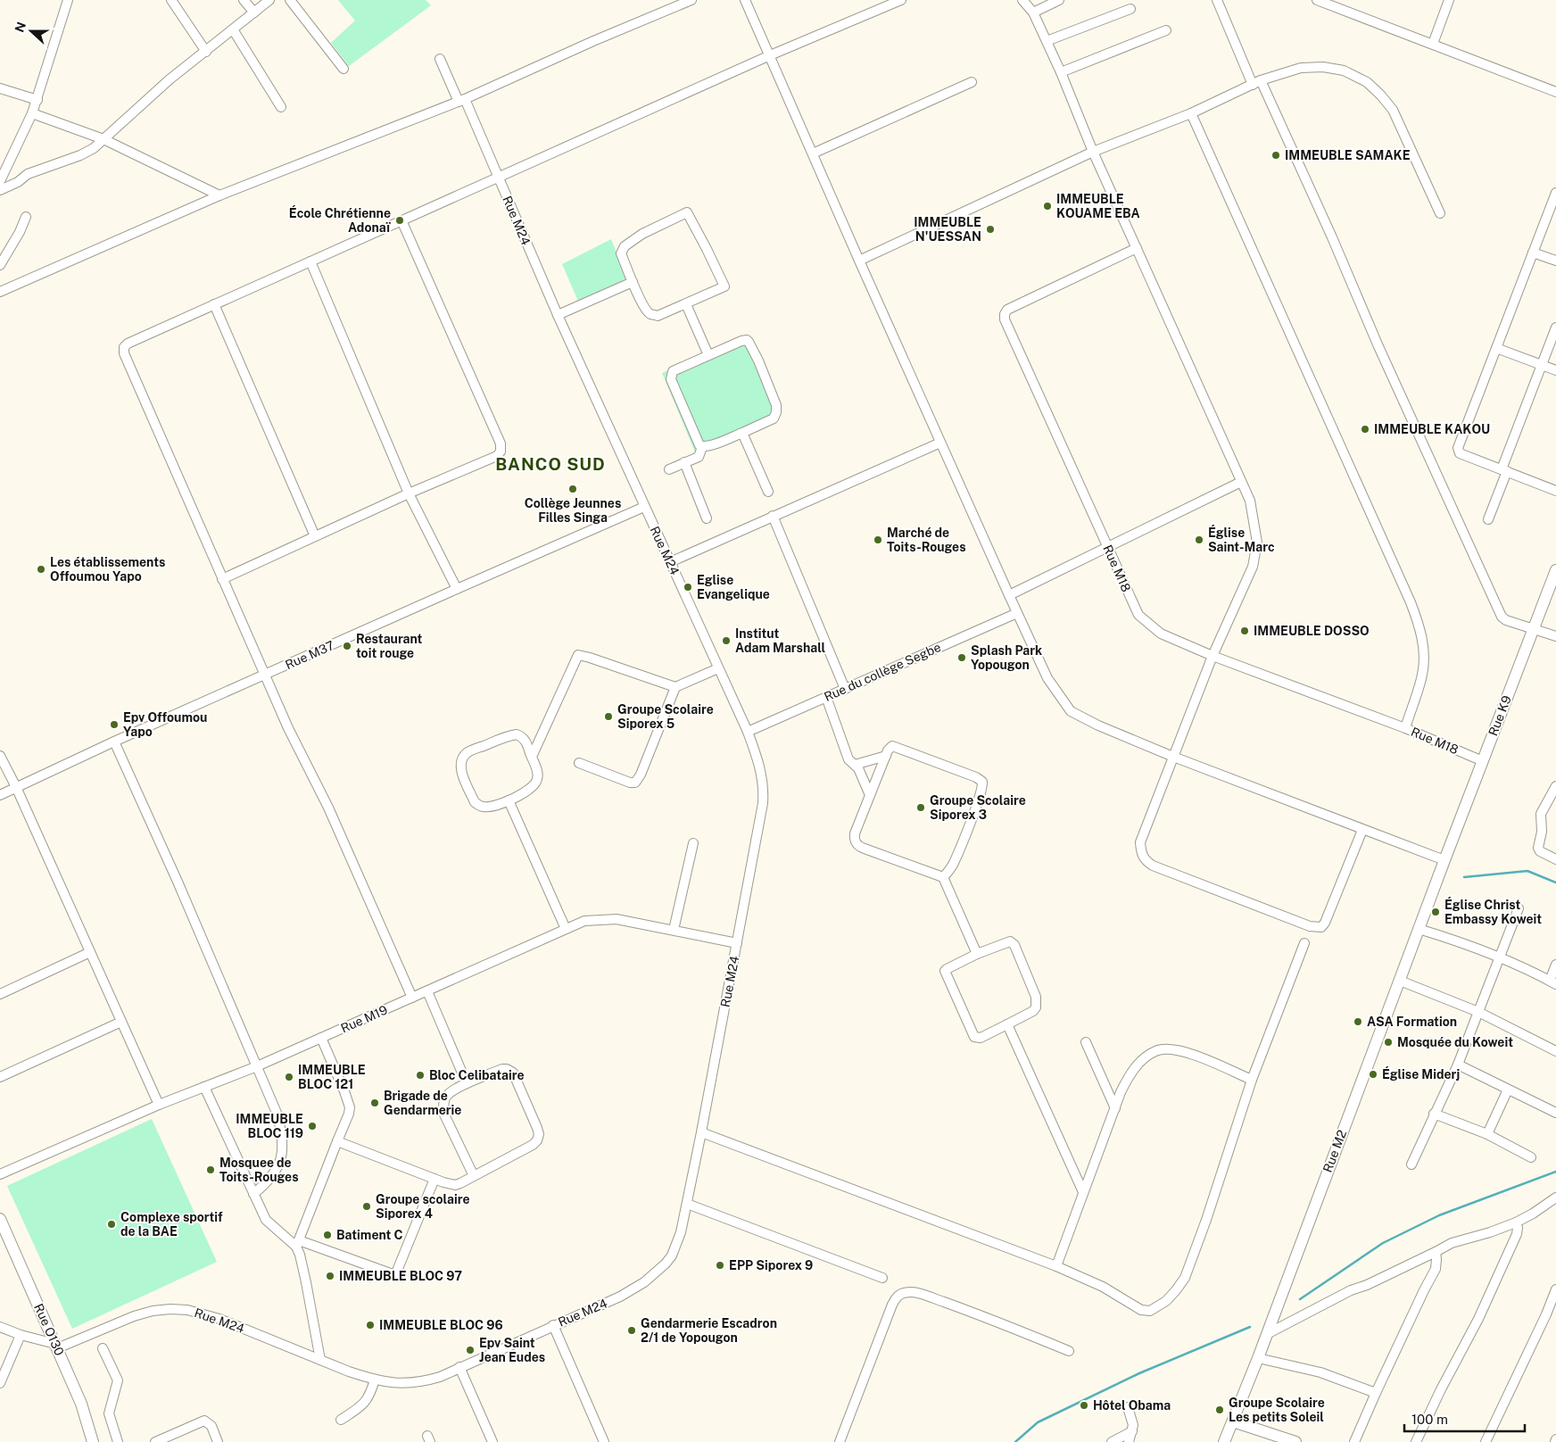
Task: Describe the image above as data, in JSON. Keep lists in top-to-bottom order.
{
  "streets": {
    "street": [
      "Rue M24",
      "Rue M18",
      "Rue M37",
      "Rue du collège Segbe",
      "Rue K9",
      "Rue M19",
      "Rue M2",
      "Rue O130"
    ]
  },
  "crossings": [
    ["Rue M24", "Rue M37"],
    ["Rue M24", "Rue du collège Segbe"],
    ["Rue M24", "Rue M19"],
    ["Rue M24", "Rue O130"],
    ["Rue M18", "Rue K9"],
    ["Rue K9", "Rue M2"]
  ],
  "districts": ["BANCO SUD"],
  "places": [
    "IMMEUBLE SAMAKE",
    "IMMEUBLE KOUAME EBA",
    "École Chrétienne Adonaï",
    "IMMEUBLE N'UESSAN",
    "IMMEUBLE KAKOU",
    "Collège Jeunnes Filles Singa",
    "Marché de Toits-Rouges",
    "Église Saint-Marc",
    "Les établissements Offoumou Yapo",
    "Eglise Evangelique",
    "IMMEUBLE DOSSO",
    "Institut Adam Marshall",
    "Restaurant toit rouge",
    "Splash Park Yopougon",
    "Groupe Scolaire Siporex 5",
    "Epv Offoumou Yapo",
    "Groupe Scolaire Siporex 3",
    "Église Christ Embassy Koweit",
    "ASA Formation",
    "Mosquée du Koweit",
    "Église Miderj",
    "Bloc Celibataire",
    "IMMEUBLE BLOC 121",
    "Brigade de Gendarmerie",
    "IMMEUBLE BLOC 119",
    "Mosquee de Toits-Rouges",
    "Groupe scolaire Siporex 4",
    "Complexe sportif de la BAE",
    "Batiment C",
    "EPP Siporex 9",
    "IMMEUBLE BLOC 97",
    "IMMEUBLE BLOC 96",
    "Gendarmerie Escadron 2/1 de Yopougon",
    "Epv Saint Jean Eudes",
    "Hôtel Obama",
    "Groupe Scolaire Les petits Soleil"
  ],
  "scale_bar": "100 m",
  "north": "left"
}
